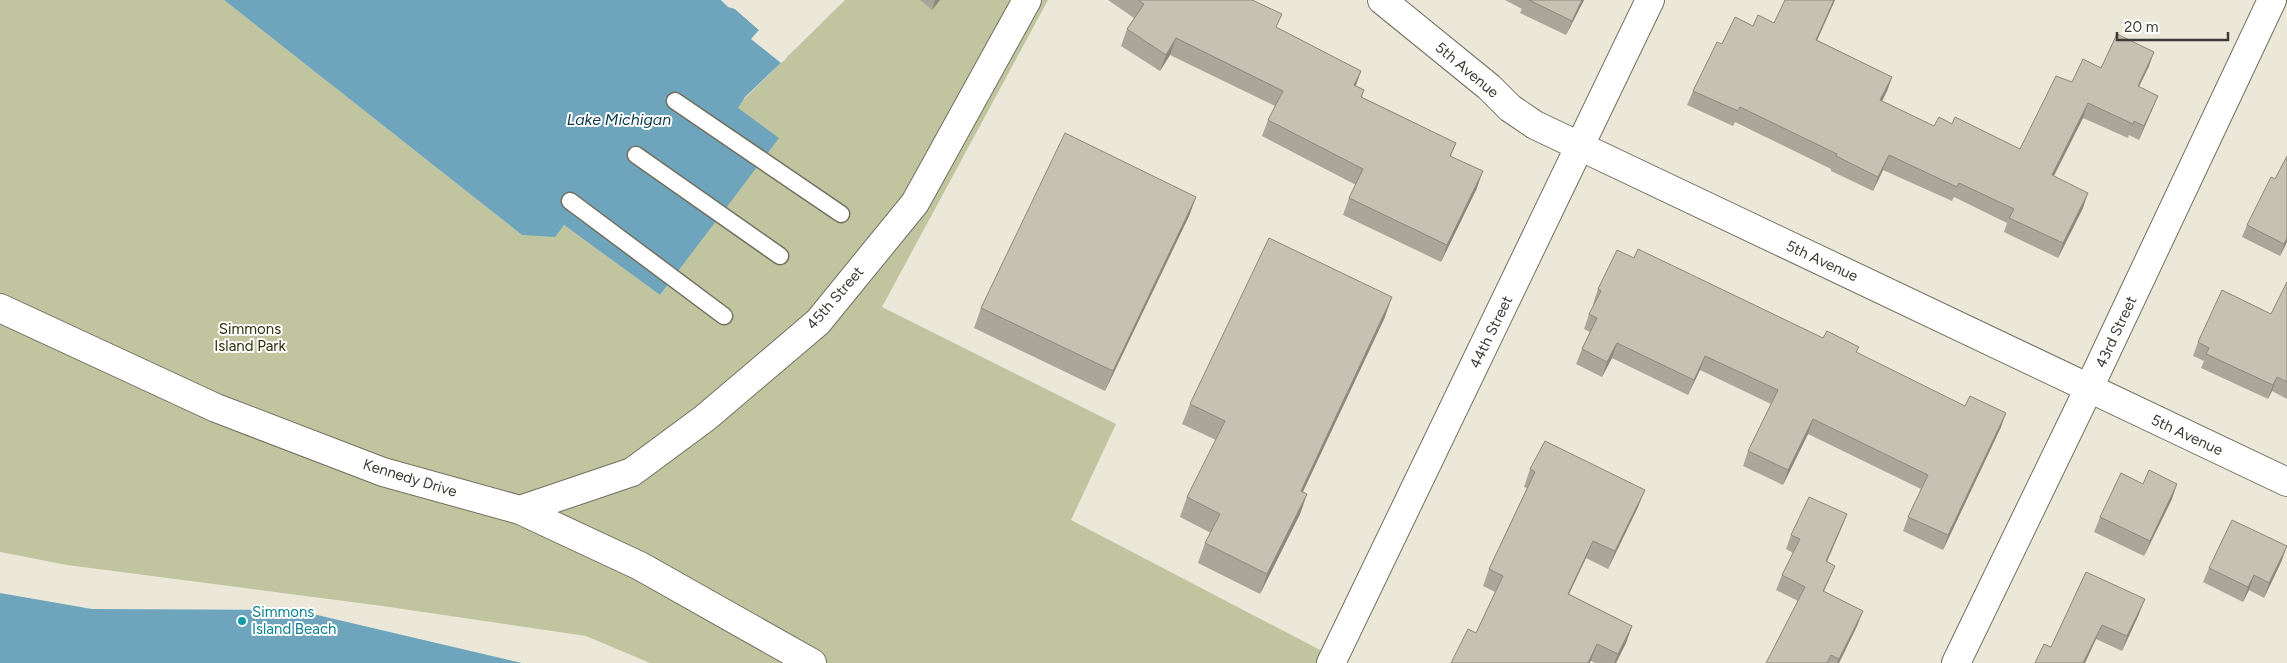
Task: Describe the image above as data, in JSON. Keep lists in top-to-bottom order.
{
  "streets": {
    "street": [
      "5th Avenue",
      "45th Street",
      "44th Street",
      "43rd Street",
      "Kennedy Drive"
    ]
  },
  "crossings": [
    ["5th Avenue", "44th Street"],
    ["5th Avenue", "43rd Street"],
    ["45th Street", "Kennedy Drive"]
  ],
  "water": ["Lake Michigan"],
  "parks": ["Simmons Island Park"],
  "places": ["Simmons Island Beach"],
  "scale_bar": "20 m"
}
